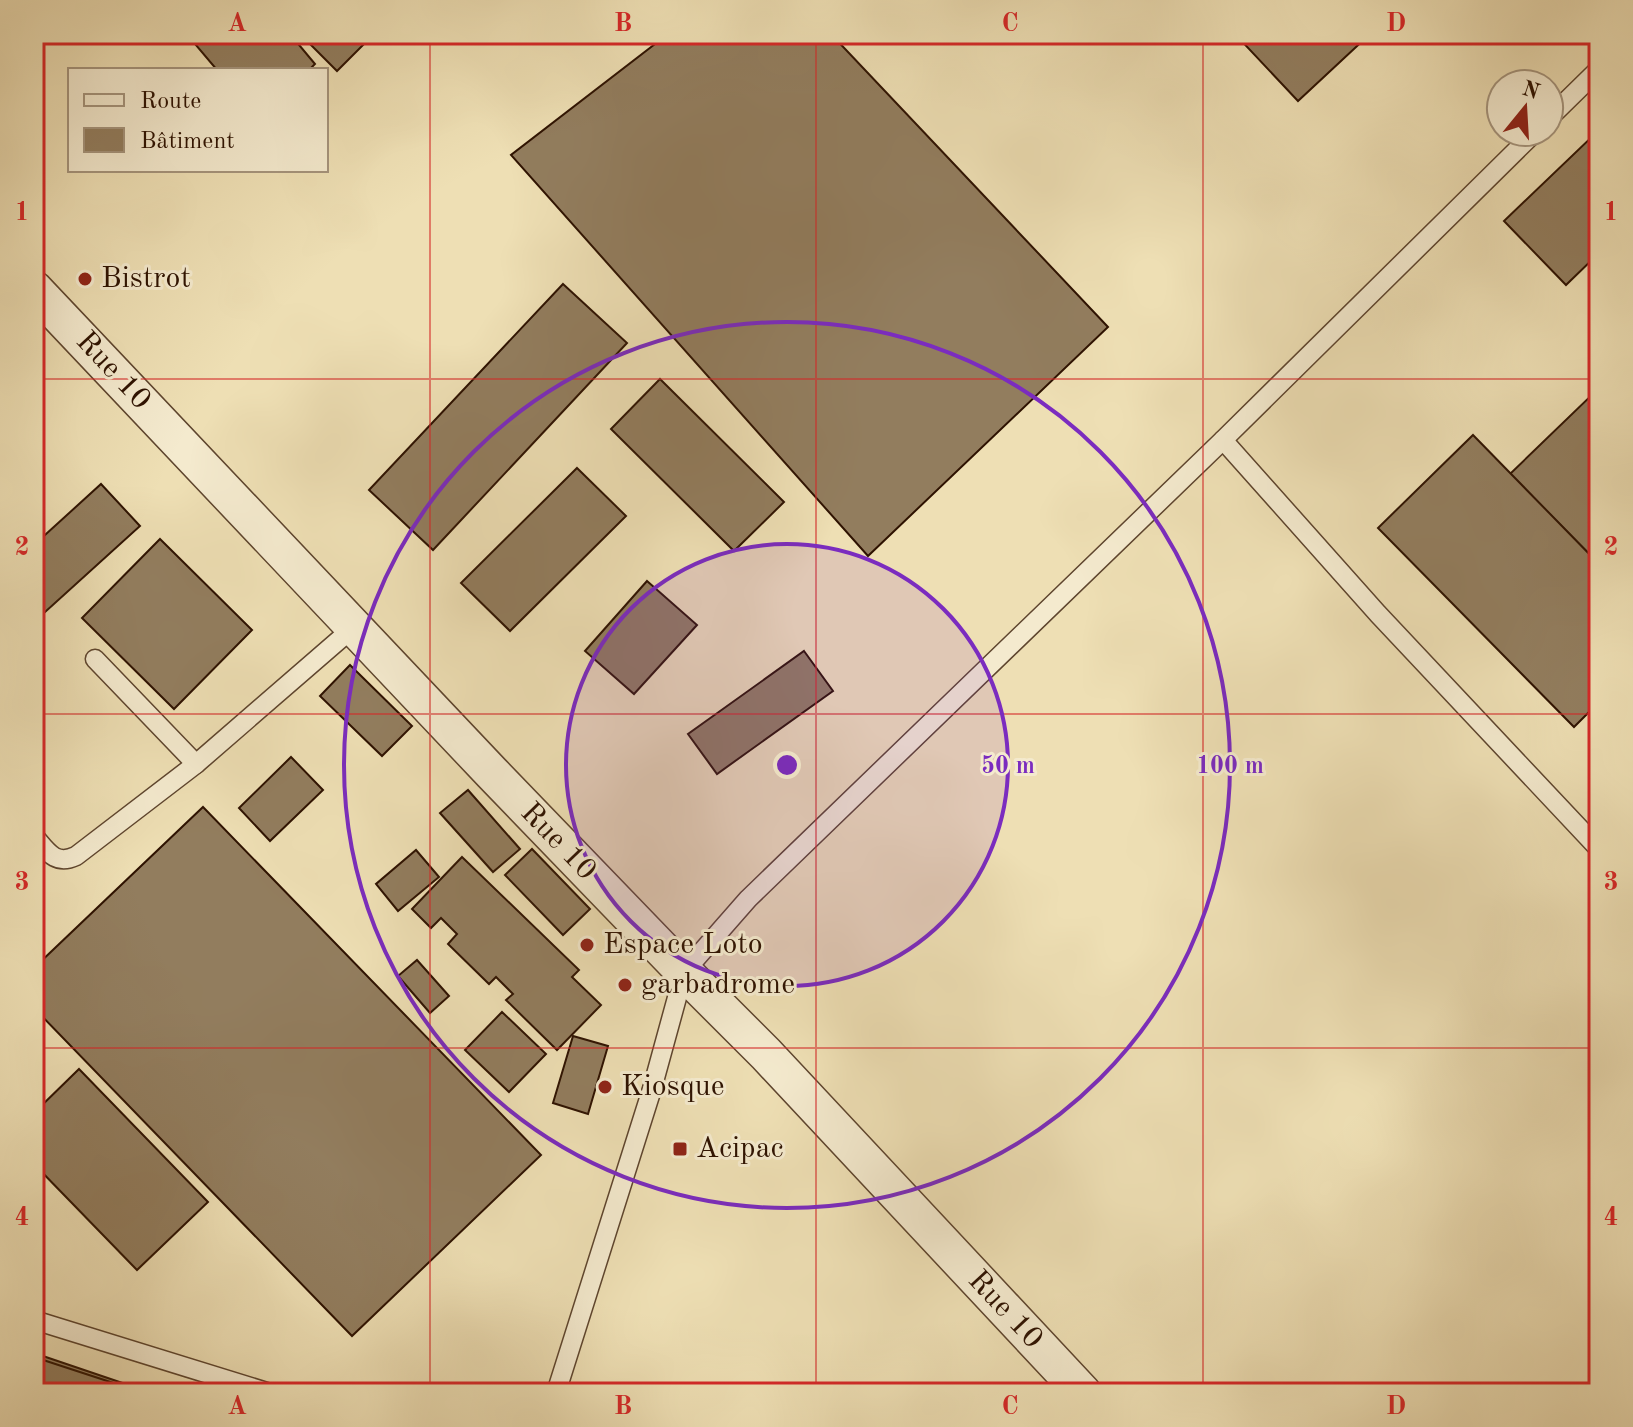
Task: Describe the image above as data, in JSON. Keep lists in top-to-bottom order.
{
  "streets": {
    "street": ["Rue 10"]
  },
  "places": {
    "other": [
      "Bistrot",
      "Espace Loto",
      "garbadrome",
      "Kiosque"
    ],
    "transit": ["Acipac"]
  },
  "legend": ["Route", "Bâtiment"],
  "north": "top",
  "grid": {
    "columns": [
      "A",
      "B",
      "C",
      "D"
    ],
    "rows": [
      "1",
      "2",
      "3",
      "4"
    ]
  },
  "rings": ["50 m", "100 m"]
}
